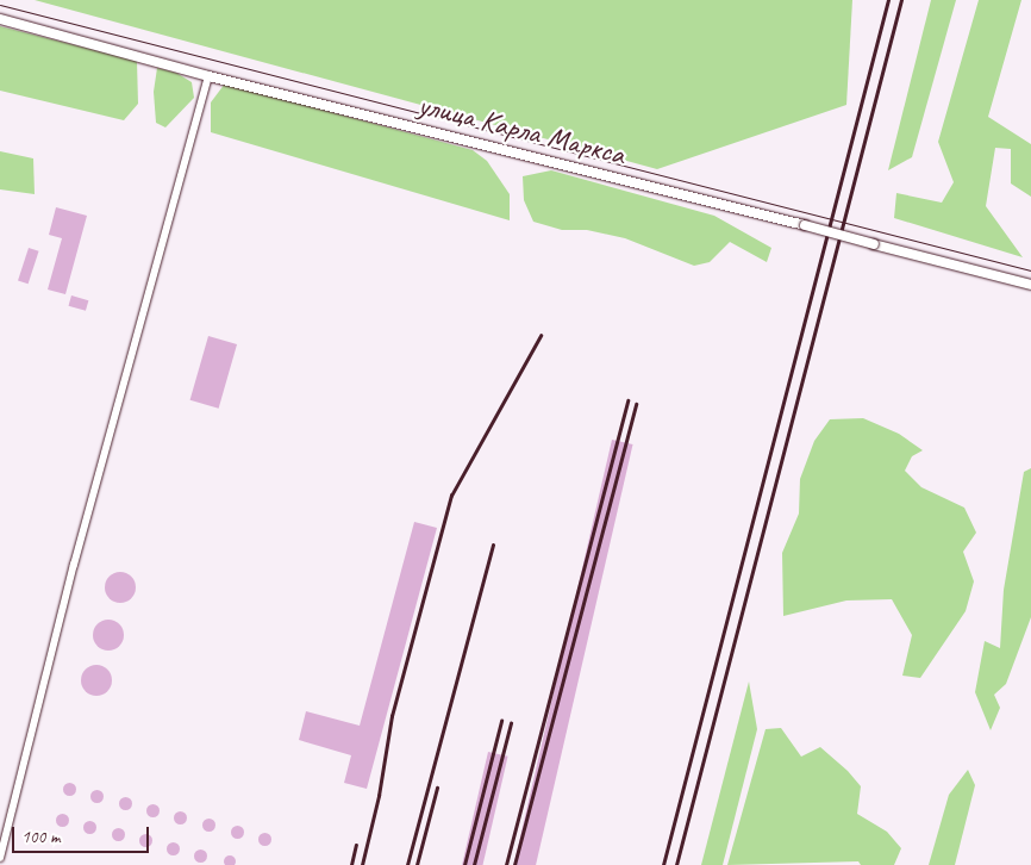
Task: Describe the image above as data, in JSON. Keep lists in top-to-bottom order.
{
  "streets": {
    "street": ["улица Карла Маркса"]
  },
  "scale_bar": "100 m"
}
